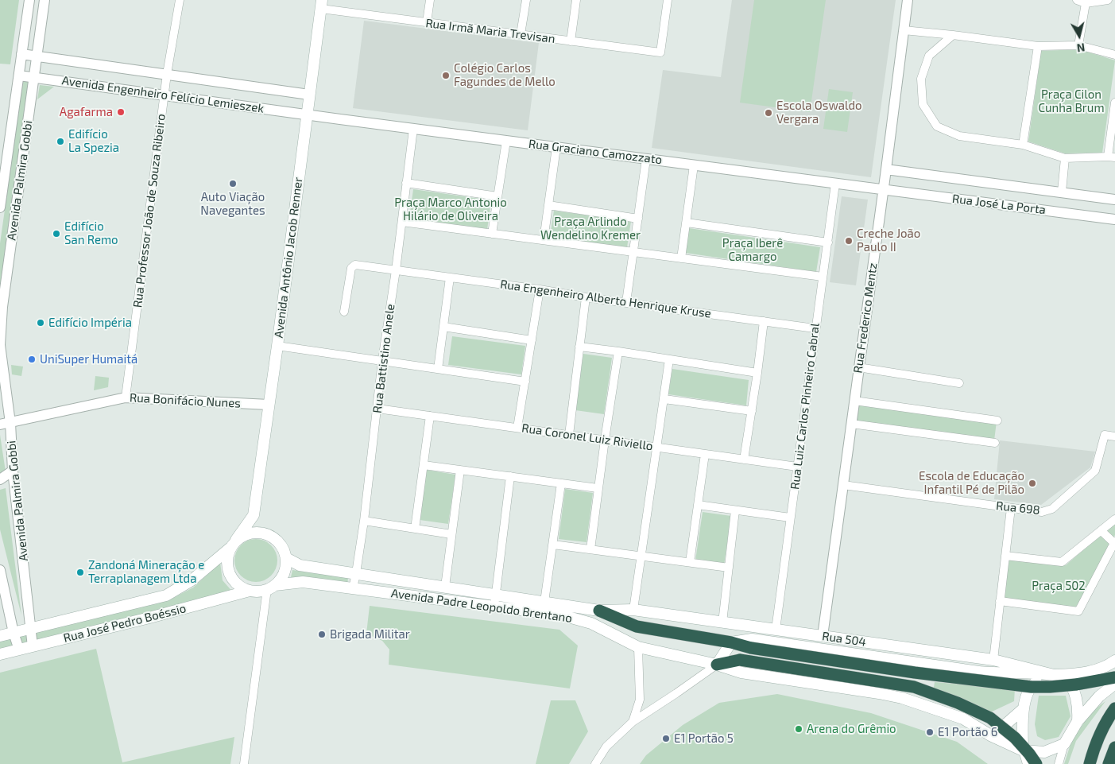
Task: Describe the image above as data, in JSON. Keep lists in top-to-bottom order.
{
  "streets": {
    "main road": [
      "Avenida Antônio Jacob Renner",
      "Avenida Padre Leopoldo Brentano",
      "Rua José Pedro Boéssio",
      "Rua 504"
    ],
    "street": [
      "Rua Irmã Maria Trevisan",
      "Avenida Engenheiro Felício Lemieszek",
      "Rua Graciano Camozzato",
      "Avenida Palmira Gobbi",
      "Rua José La Porta",
      "Rua Professor João de Souza Ribeiro",
      "Rua Engenheiro Alberto Henrique Kruse",
      "Rua Frederico Mentz",
      "Rua Battistino Anele",
      "Rua Bonifácio Nunes",
      "Rua Luiz Carlos Pinheiro Cabral",
      "Rua Coronel Luiz Riviello",
      "Rua 698"
    ]
  },
  "crossings": [
    ["Rua Irmã Maria Trevisan", "Avenida Antônio Jacob Renner"],
    ["Avenida Engenheiro Felício Lemieszek", "Rua Graciano Camozzato"],
    ["Avenida Engenheiro Felício Lemieszek", "Avenida Palmira Gobbi"],
    ["Avenida Engenheiro Felício Lemieszek", "Rua Professor João de Souza Ribeiro"],
    ["Avenida Engenheiro Felício Lemieszek", "Avenida Antônio Jacob Renner"],
    ["Rua Graciano Camozzato", "Rua José La Porta"],
    ["Rua Graciano Camozzato", "Avenida Antônio Jacob Renner"],
    ["Rua Graciano Camozzato", "Rua Frederico Mentz"],
    ["Rua Graciano Camozzato", "Rua Battistino Anele"],
    ["Rua Graciano Camozzato", "Rua Luiz Carlos Pinheiro Cabral"],
    ["Avenida Palmira Gobbi", "Rua Bonifácio Nunes"],
    ["Avenida Palmira Gobbi", "Rua José Pedro Boéssio"],
    ["Rua José La Porta", "Rua Frederico Mentz"],
    ["Rua Professor João de Souza Ribeiro", "Rua Bonifácio Nunes"],
    ["Avenida Antônio Jacob Renner", "Rua Bonifácio Nunes"],
    ["Avenida Antônio Jacob Renner", "Avenida Padre Leopoldo Brentano"],
    ["Avenida Antônio Jacob Renner", "Rua José Pedro Boéssio"],
    ["Rua Engenheiro Alberto Henrique Kruse", "Rua Battistino Anele"],
    ["Rua Engenheiro Alberto Henrique Kruse", "Rua Luiz Carlos Pinheiro Cabral"],
    ["Rua Frederico Mentz", "Rua 698"],
    ["Rua Frederico Mentz", "Rua 504"],
    ["Rua Battistino Anele", "Rua Coronel Luiz Riviello"],
    ["Rua Battistino Anele", "Avenida Padre Leopoldo Brentano"],
    ["Rua Luiz Carlos Pinheiro Cabral", "Rua Coronel Luiz Riviello"],
    ["Rua Luiz Carlos Pinheiro Cabral", "Rua 504"],
    ["Avenida Padre Leopoldo Brentano", "Rua José Pedro Boéssio"],
    ["Avenida Padre Leopoldo Brentano", "Rua 504"]
  ],
  "parks": [
    "Praça Cilon Cunha Brum",
    "Praça Marco Antonio Hilário de Oliveira",
    "Praça Arlindo Wendelino Kremer",
    "Praça Iberê Camargo",
    "Praça 502"
  ],
  "places": [
    "Colégio Carlos Fagundes de Mello",
    "Agafarma",
    "Escola Oswaldo Vergara",
    "Edifício La Spezia",
    "Auto Viação Navegantes",
    "Edifício San Remo",
    "Creche João Paulo II",
    "Edifício Impéria",
    "UniSuper Humaitá",
    "Escola de Educação Infantil Pé de Pilão",
    "Zandoná Mineração e Terraplanagem Ltda",
    "Brigada Militar",
    "Arena do Grêmio",
    "E1 Portão 6",
    "E1 Portão 5"
  ],
  "north": "bottom"
}
